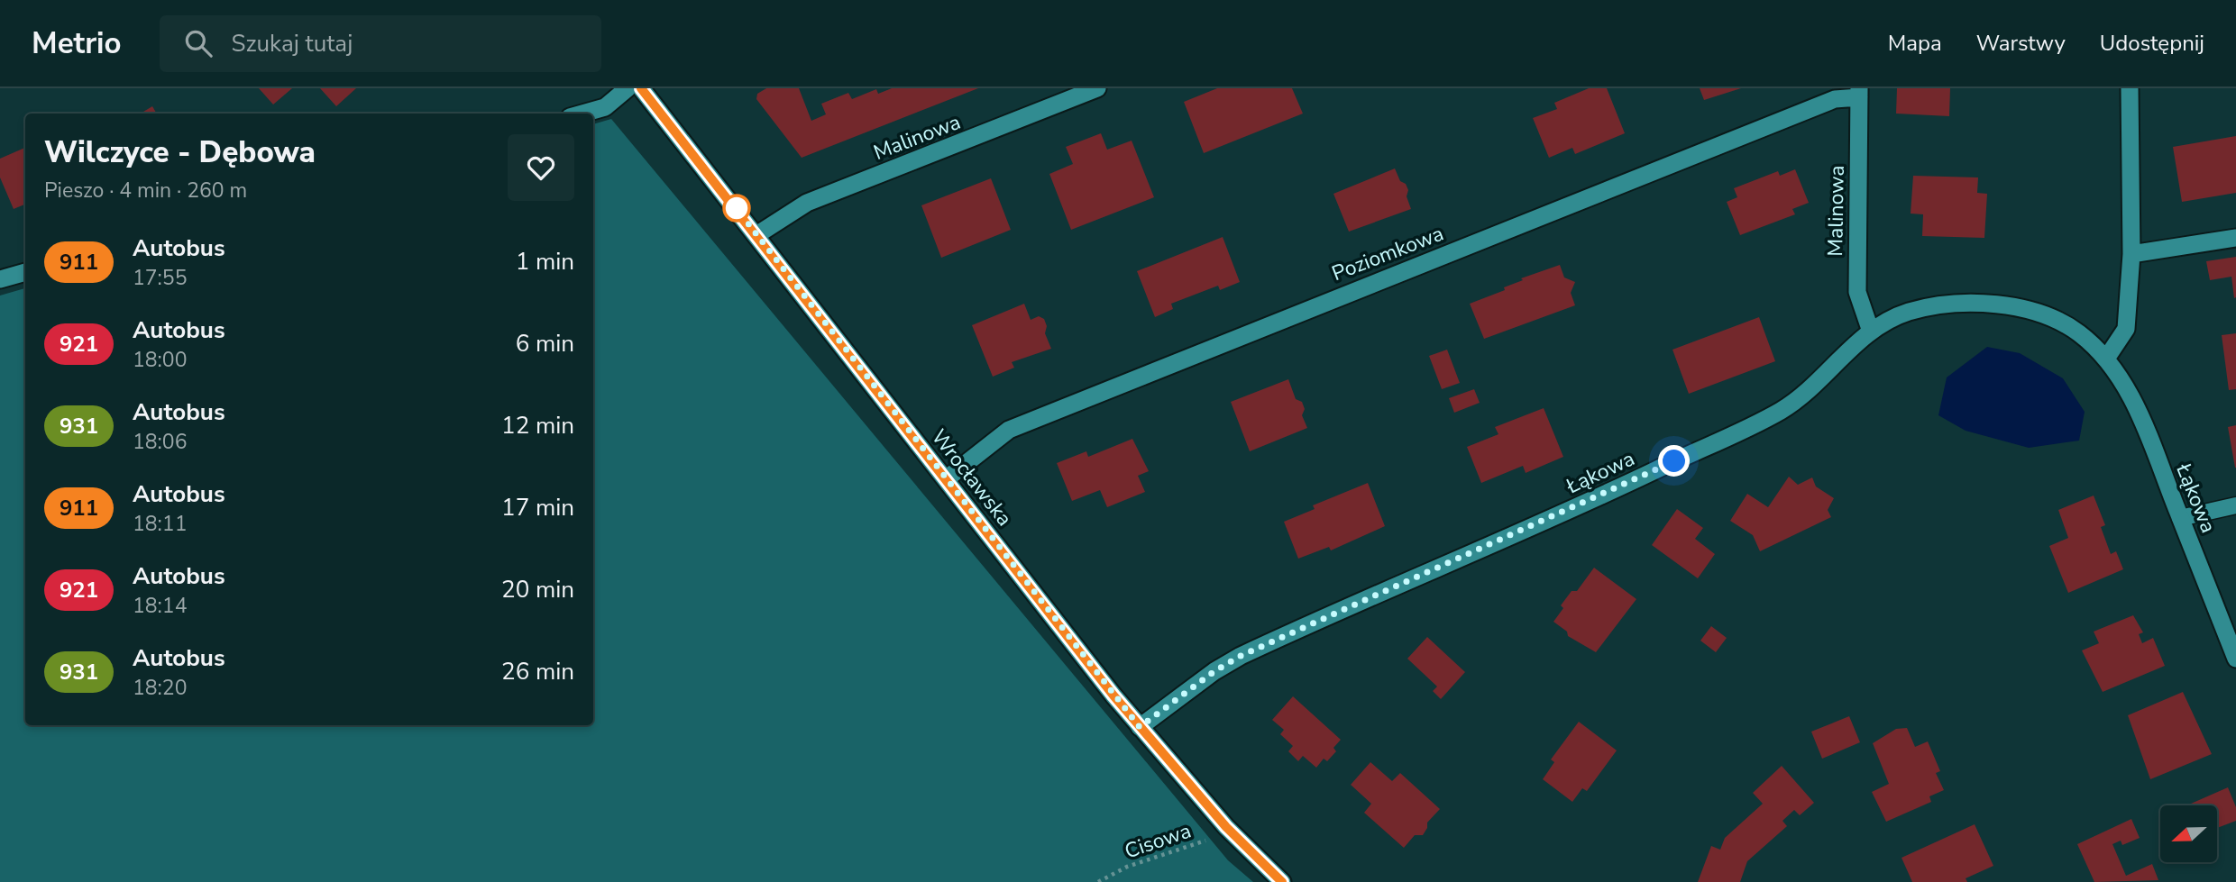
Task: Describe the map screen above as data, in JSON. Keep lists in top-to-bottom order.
{
  "streets": {
    "street": [
      "Malinowa",
      "Poziomkowa",
      "Łąkowa",
      "Wrocławska"
    ],
    "path": ["Cisowa"]
  },
  "crossings": [
    ["Malinowa", "Poziomkowa"],
    ["Malinowa", "Łąkowa"],
    ["Malinowa", "Wrocławska"],
    ["Poziomkowa", "Wrocławska"],
    ["Łąkowa", "Wrocławska"],
    ["Wrocławska", "Cisowa"]
  ],
  "lines": ["bus line 911"],
  "north": "left",
  "page": {
    "header": "Metrio",
    "search": "Szukaj tutaj",
    "nav": ["Mapa", "Warstwy", "Udostępnij"],
    "heading": ["Wilczyce - Dębowa", "Pieszo · 4 min · 260 m"],
    "list": [
      {
        "mark": "911",
        "name": "Autobus",
        "note": "17:55",
        "value": "1 min"
      },
      {
        "mark": "921",
        "name": "Autobus",
        "note": "18:00",
        "value": "6 min"
      },
      {
        "mark": "931",
        "name": "Autobus",
        "note": "18:06",
        "value": "12 min"
      },
      {
        "mark": "911",
        "name": "Autobus",
        "note": "18:11",
        "value": "17 min"
      },
      {
        "mark": "921",
        "name": "Autobus",
        "note": "18:14",
        "value": "20 min"
      },
      {
        "mark": "931",
        "name": "Autobus",
        "note": "18:20",
        "value": "26 min"
      }
    ]
  }
}
